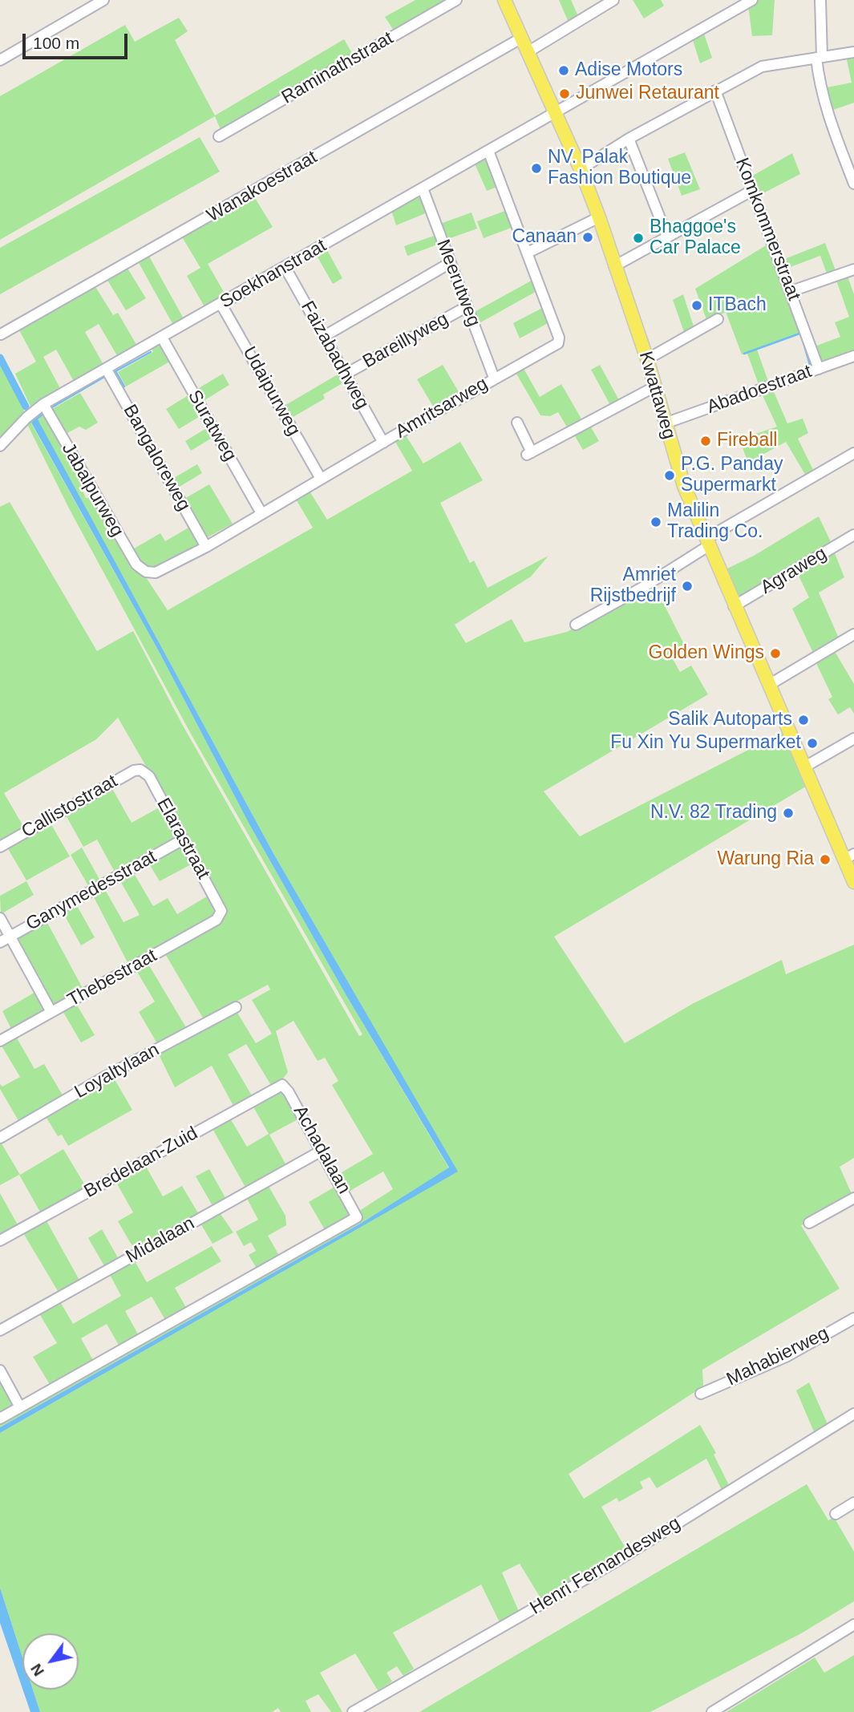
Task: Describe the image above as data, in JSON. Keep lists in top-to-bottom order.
{
  "streets": {
    "main road": ["Kwattaweg"],
    "street": [
      "Raminathstraat",
      "Wanakoestraat",
      "Komkommerstraat",
      "Soekhanstraat",
      "Meerutweg",
      "Bareillyweg",
      "Faizabadhweg",
      "Abadoestraat",
      "Udaipurweg",
      "Amritsarweg",
      "Suratweg",
      "Bangaloreweg",
      "Jabalpurweg",
      "Agraweg",
      "Callistostraat",
      "Elarastraat",
      "Ganymedesstraat",
      "Thebestraat",
      "Loyaltylaan",
      "Achadalaan",
      "Bredelaan-Zuid",
      "Midalaan",
      "Mahabierweg",
      "Henri Fernandesweg"
    ]
  },
  "crossings": [
    ["Wanakoestraat", "Kwattaweg"],
    ["Komkommerstraat", "Abadoestraat"],
    ["Soekhanstraat", "Meerutweg"],
    ["Soekhanstraat", "Faizabadhweg"],
    ["Soekhanstraat", "Udaipurweg"],
    ["Soekhanstraat", "Kwattaweg"],
    ["Soekhanstraat", "Amritsarweg"],
    ["Soekhanstraat", "Suratweg"],
    ["Soekhanstraat", "Bangaloreweg"],
    ["Soekhanstraat", "Jabalpurweg"],
    ["Meerutweg", "Bareillyweg"],
    ["Meerutweg", "Amritsarweg"],
    ["Bareillyweg", "Faizabadhweg"],
    ["Faizabadhweg", "Amritsarweg"],
    ["Abadoestraat", "Kwattaweg"],
    ["Udaipurweg", "Amritsarweg"],
    ["Kwattaweg", "Agraweg"],
    ["Amritsarweg", "Suratweg"],
    ["Amritsarweg", "Bangaloreweg"],
    ["Amritsarweg", "Jabalpurweg"],
    ["Callistostraat", "Elarastraat"],
    ["Elarastraat", "Ganymedesstraat"],
    ["Elarastraat", "Thebestraat"],
    ["Achadalaan", "Bredelaan-Zuid"],
    ["Achadalaan", "Midalaan"]
  ],
  "places": [
    "Adise Motors",
    "Junwei Retaurant",
    "NV. Palak Fashion Boutique",
    "Canaan",
    "Bhaggoe's Car Palace",
    "ITBach",
    "Fireball",
    "P.G. Panday Supermarkt",
    "Malilin Trading Co.",
    "Amriet Rijstbedrijf",
    "Golden Wings",
    "Salik Autoparts",
    "Fu Xin Yu Supermarket",
    "N.V. 82 Trading",
    "Warung Ria"
  ],
  "scale_bar": "100 m",
  "north": "bottom left"
}
